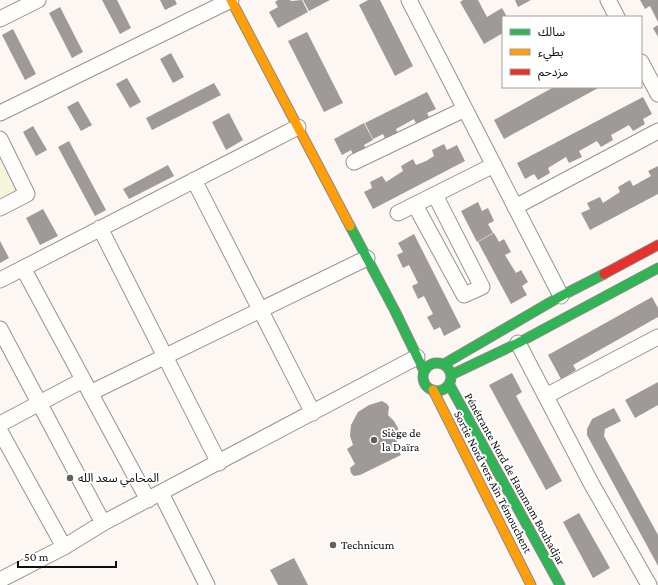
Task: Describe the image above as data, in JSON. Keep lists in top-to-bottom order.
{
  "streets": {
    "main road": ["Pénétrante Nord de Hammam Bouhadjar", "Sortie Nord vers Aïn Témouchent"]
  },
  "crossings": [
    ["Pénétrante Nord de Hammam Bouhadjar", "Sortie Nord vers Aïn Témouchent"]
  ],
  "places": ["Siège de la Daïra", "المحامي سعد الله", "Technicum"],
  "legend": ["سالك", "بطيء", "مزدحم"],
  "scale_bar": "50 m"
}
